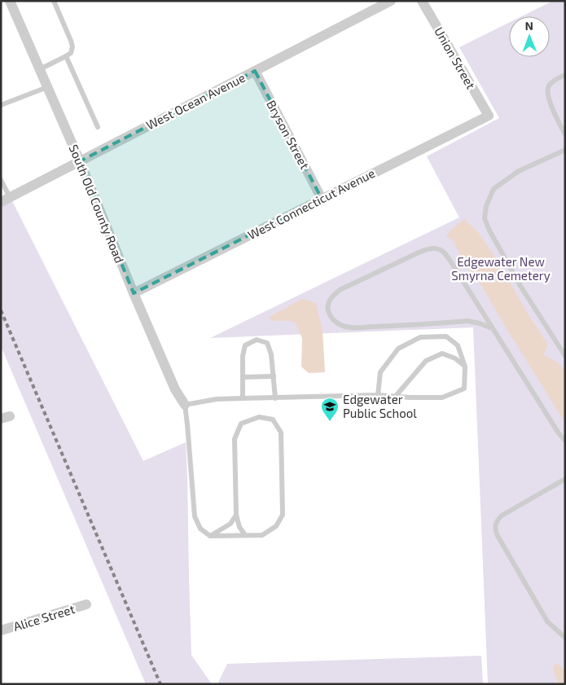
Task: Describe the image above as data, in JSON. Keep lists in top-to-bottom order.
{
  "streets": {
    "street": [
      "Union Street",
      "West Ocean Avenue",
      "Bryson Street",
      "South Old County Road",
      "West Connecticut Avenue",
      "Alice Street"
    ]
  },
  "crossings": [
    ["Union Street", "West Connecticut Avenue"],
    ["West Ocean Avenue", "Bryson Street"],
    ["West Ocean Avenue", "South Old County Road"],
    ["Bryson Street", "West Connecticut Avenue"],
    ["South Old County Road", "West Connecticut Avenue"]
  ],
  "parks": ["Edgewater New Smyrna Cemetery"],
  "places": {
    "school or university": ["Edgewater Public School"]
  },
  "north": "top"
}
